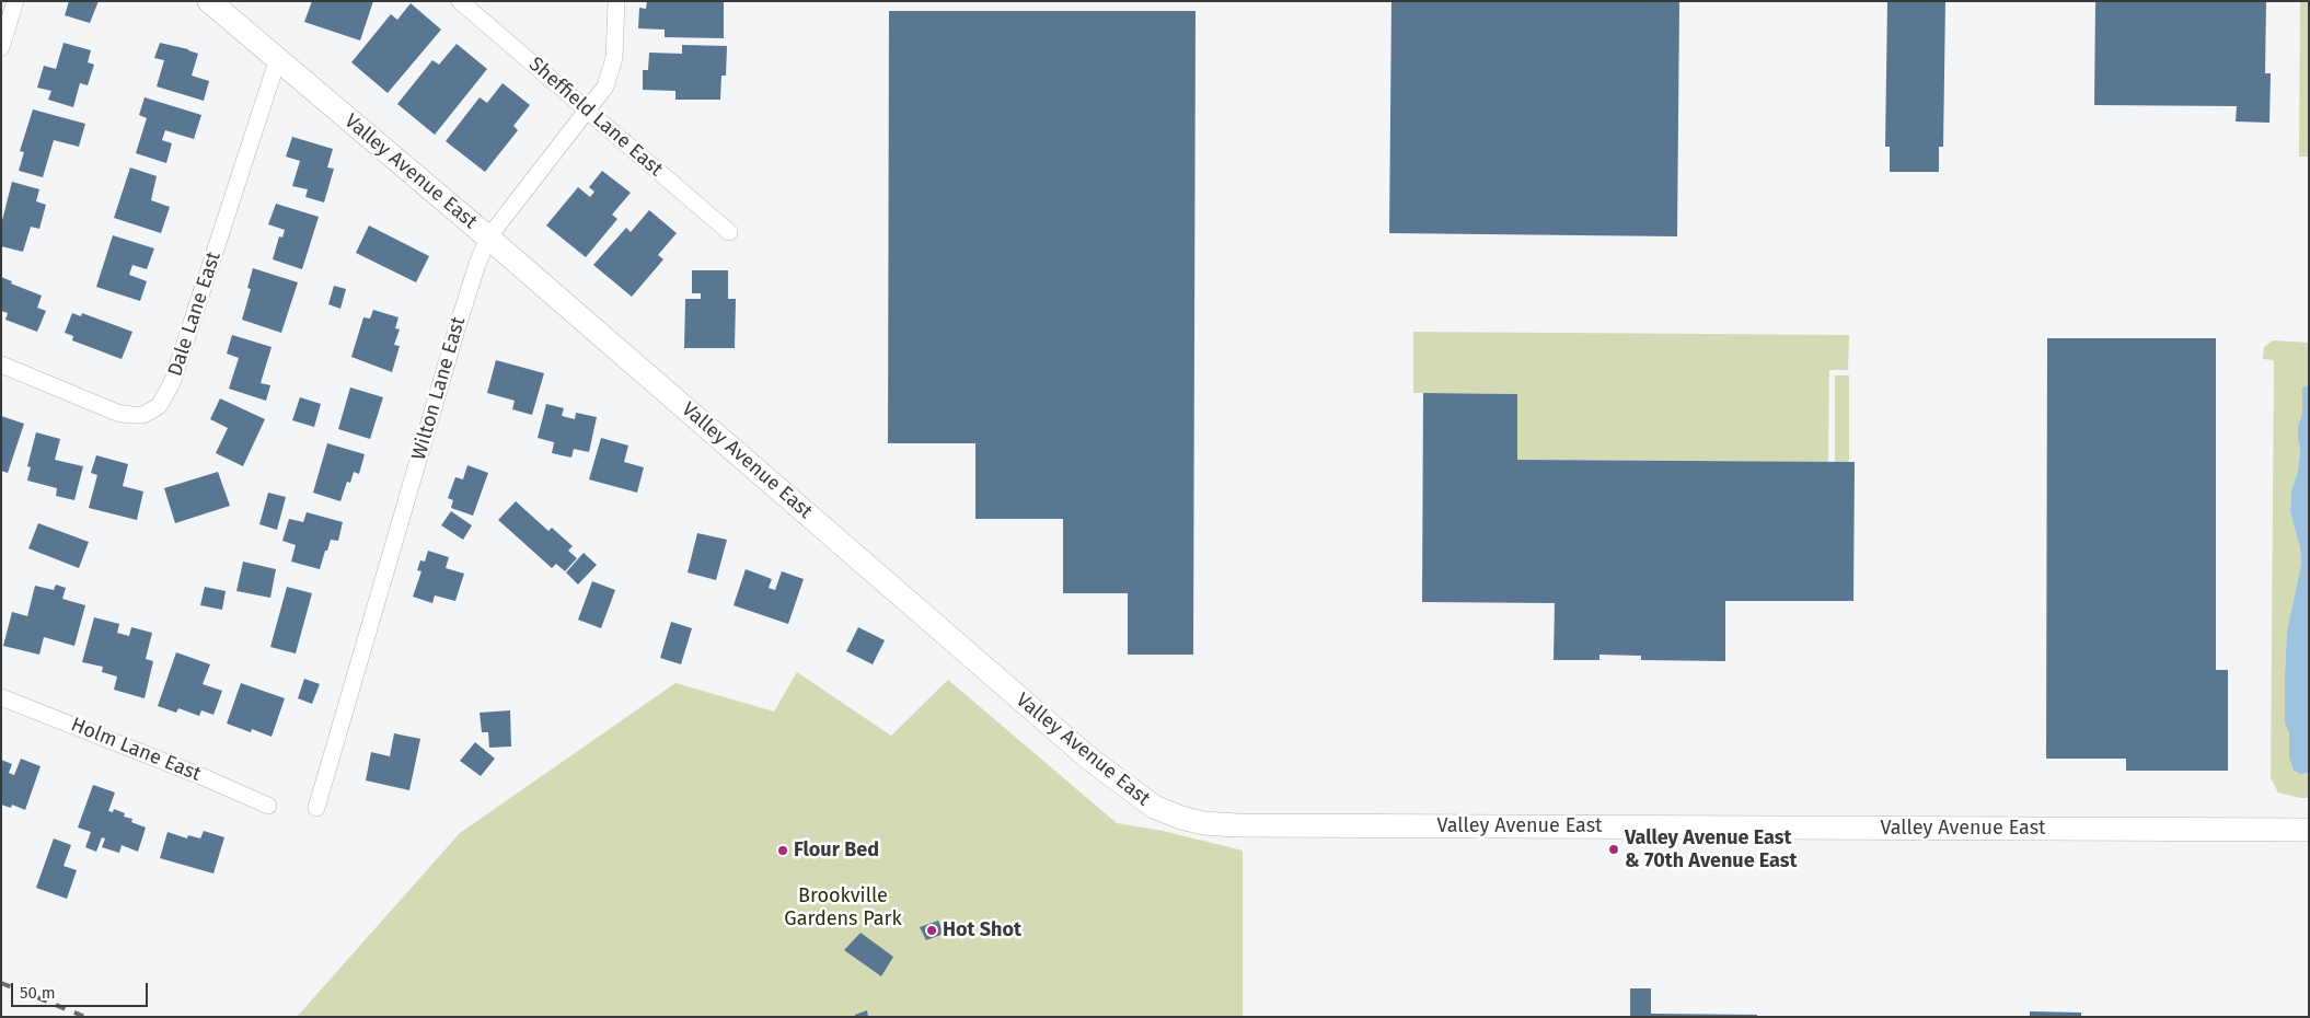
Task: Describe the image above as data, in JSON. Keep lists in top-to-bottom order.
{
  "streets": {
    "main road": ["Valley Avenue East"],
    "street": [
      "Sheffield Lane East",
      "Dale Lane East",
      "Wilton Lane East",
      "Holm Lane East"
    ]
  },
  "crossings": [
    ["Sheffield Lane East", "Wilton Lane East"],
    ["Valley Avenue East", "Dale Lane East"],
    ["Valley Avenue East", "Wilton Lane East"]
  ],
  "parks": ["Brookville Gardens Park"],
  "places": ["Valley Avenue East & 70th Avenue East", "Flour Bed", "Hot Shot"],
  "scale_bar": "50 m"
}
